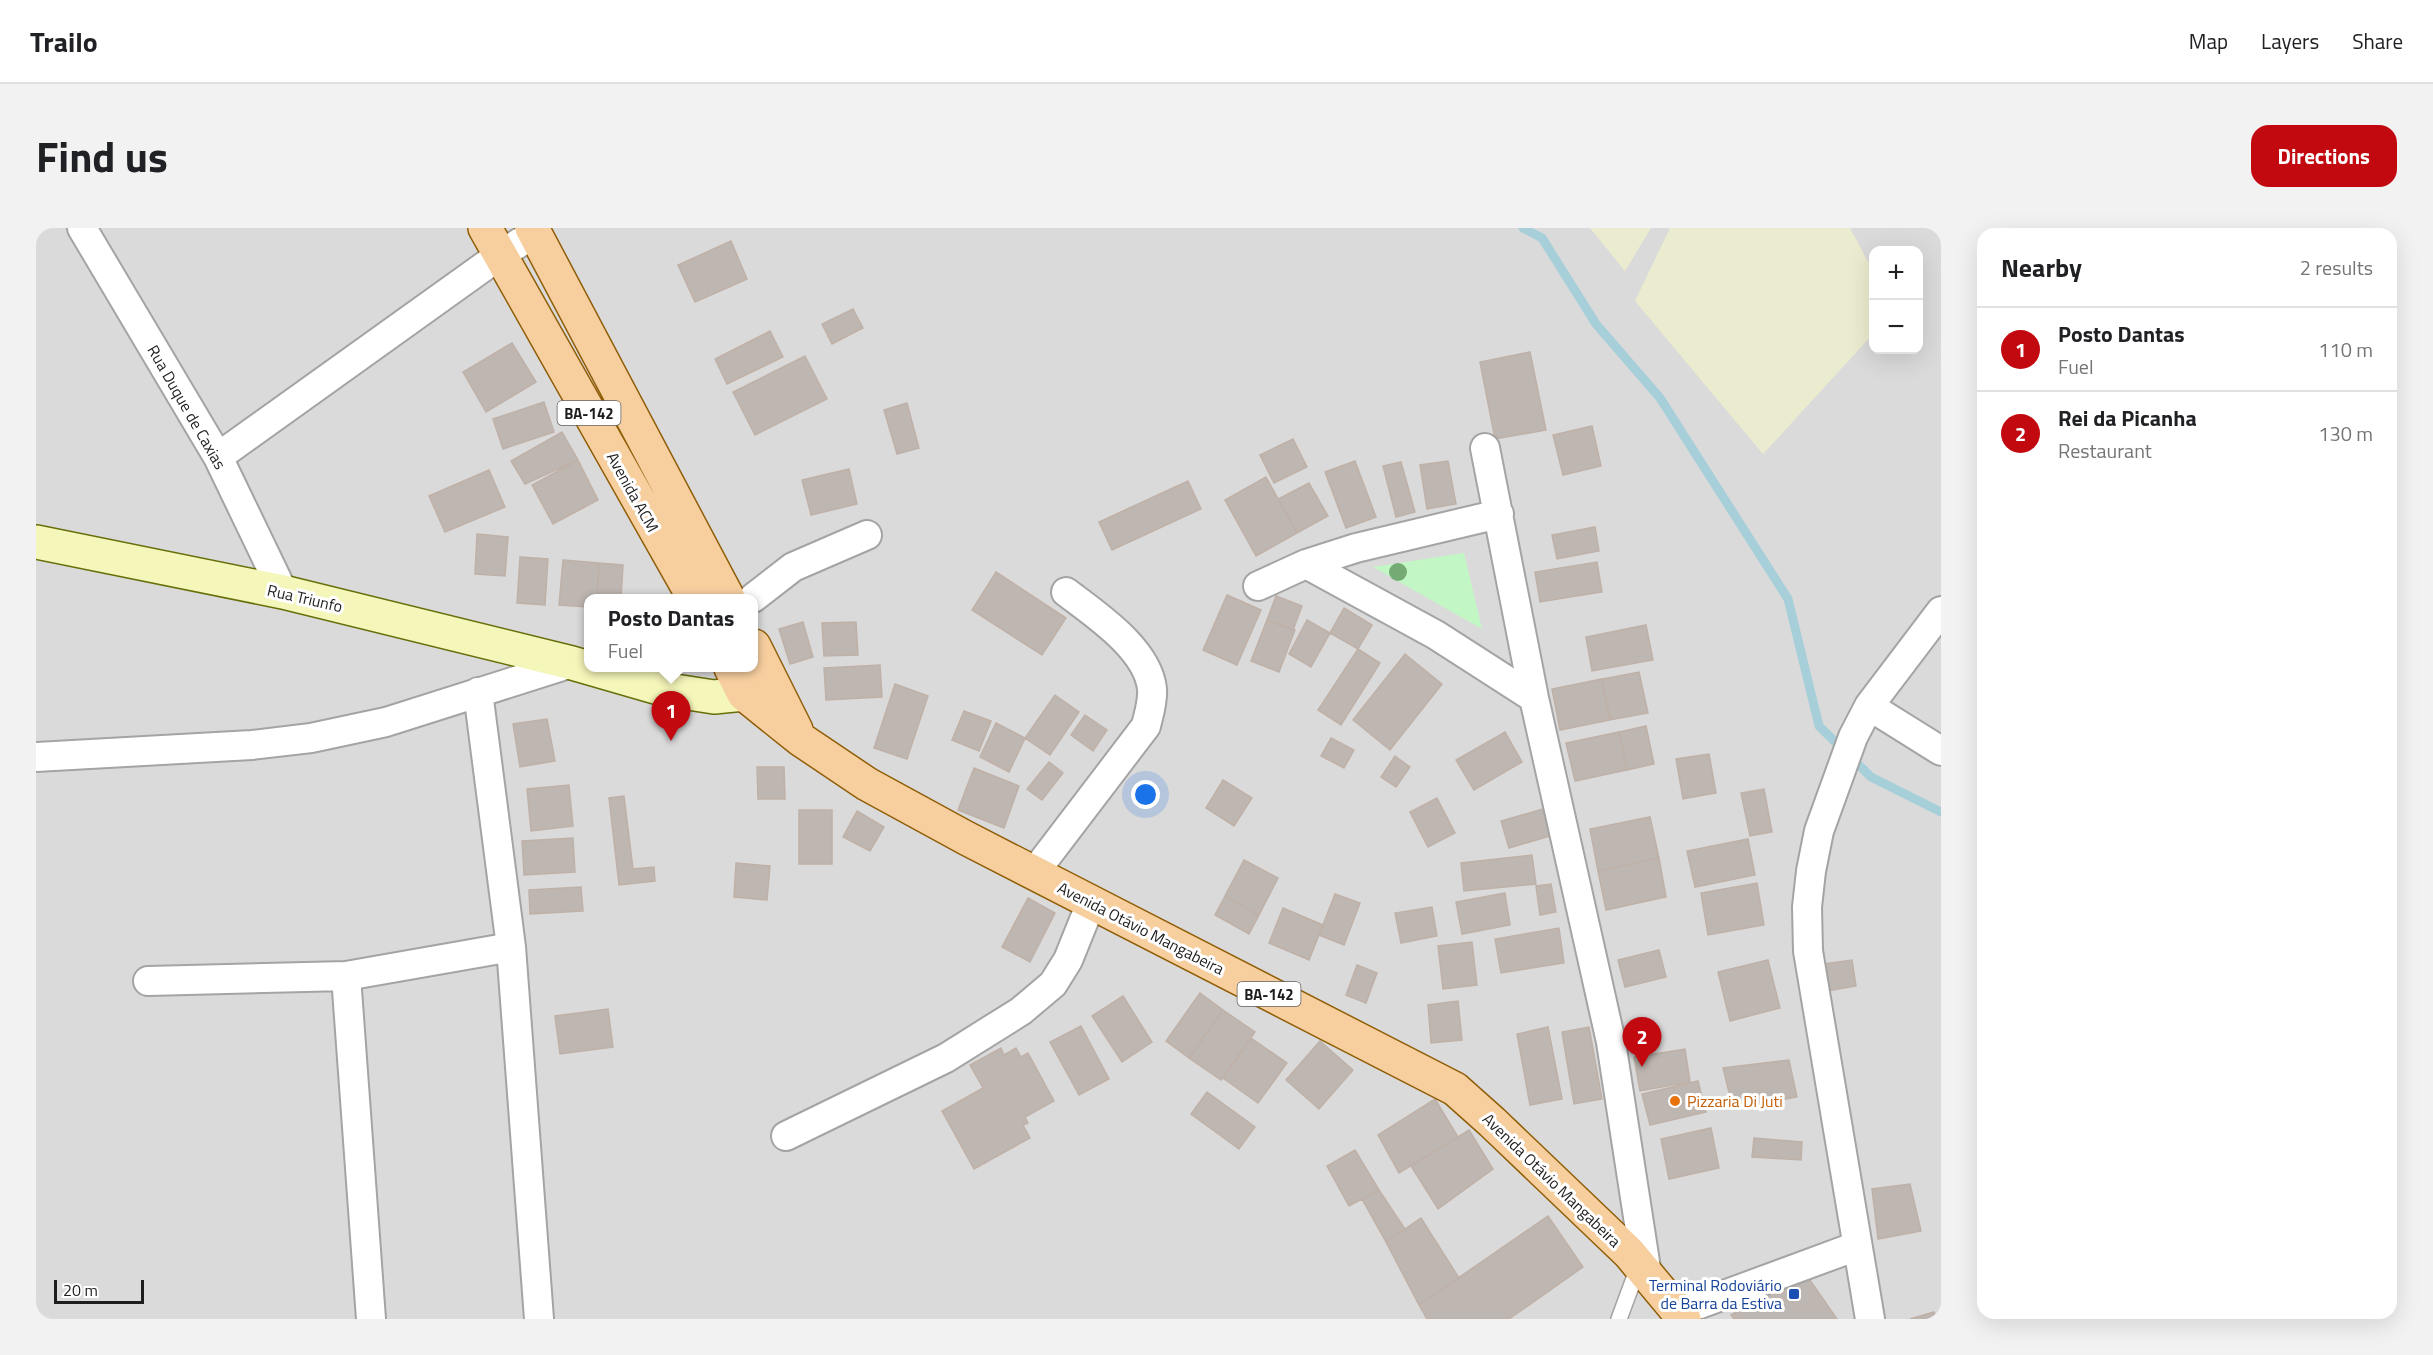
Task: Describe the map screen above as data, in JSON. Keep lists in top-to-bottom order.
{
  "streets": {
    "main road": [
      "BA-142",
      "Avenida ACM",
      "Rua Triunfo",
      "Avenida Otávio Mangabeira"
    ],
    "street": ["Rua Duque de Caxias"]
  },
  "crossings": [
    ["Rua Duque de Caxias", "Rua Triunfo"]
  ],
  "places": {
    "other": ["Pizzaria Di Juti"],
    "transit": ["Terminal Rodoviário de Barra da Estiva"]
  },
  "scale_bar": "20 m",
  "page": {
    "header": "Trailo",
    "nav": ["Map", "Layers", "Share"],
    "title": "Find us",
    "buttons": "Directions",
    "heading": ["Nearby", "2 results"],
    "map_buttons": ["+", "−"],
    "list": [
      {
        "mark": "1",
        "name": "Posto Dantas",
        "note": "Fuel",
        "value": "110 m"
      },
      {
        "mark": "2",
        "name": "Rei da Picanha",
        "note": "Restaurant",
        "value": "130 m"
      }
    ],
    "popup": ["Posto Dantas", "Fuel"],
    "pins": ["1", "2"],
    "scale": "20 m"
  }
}
